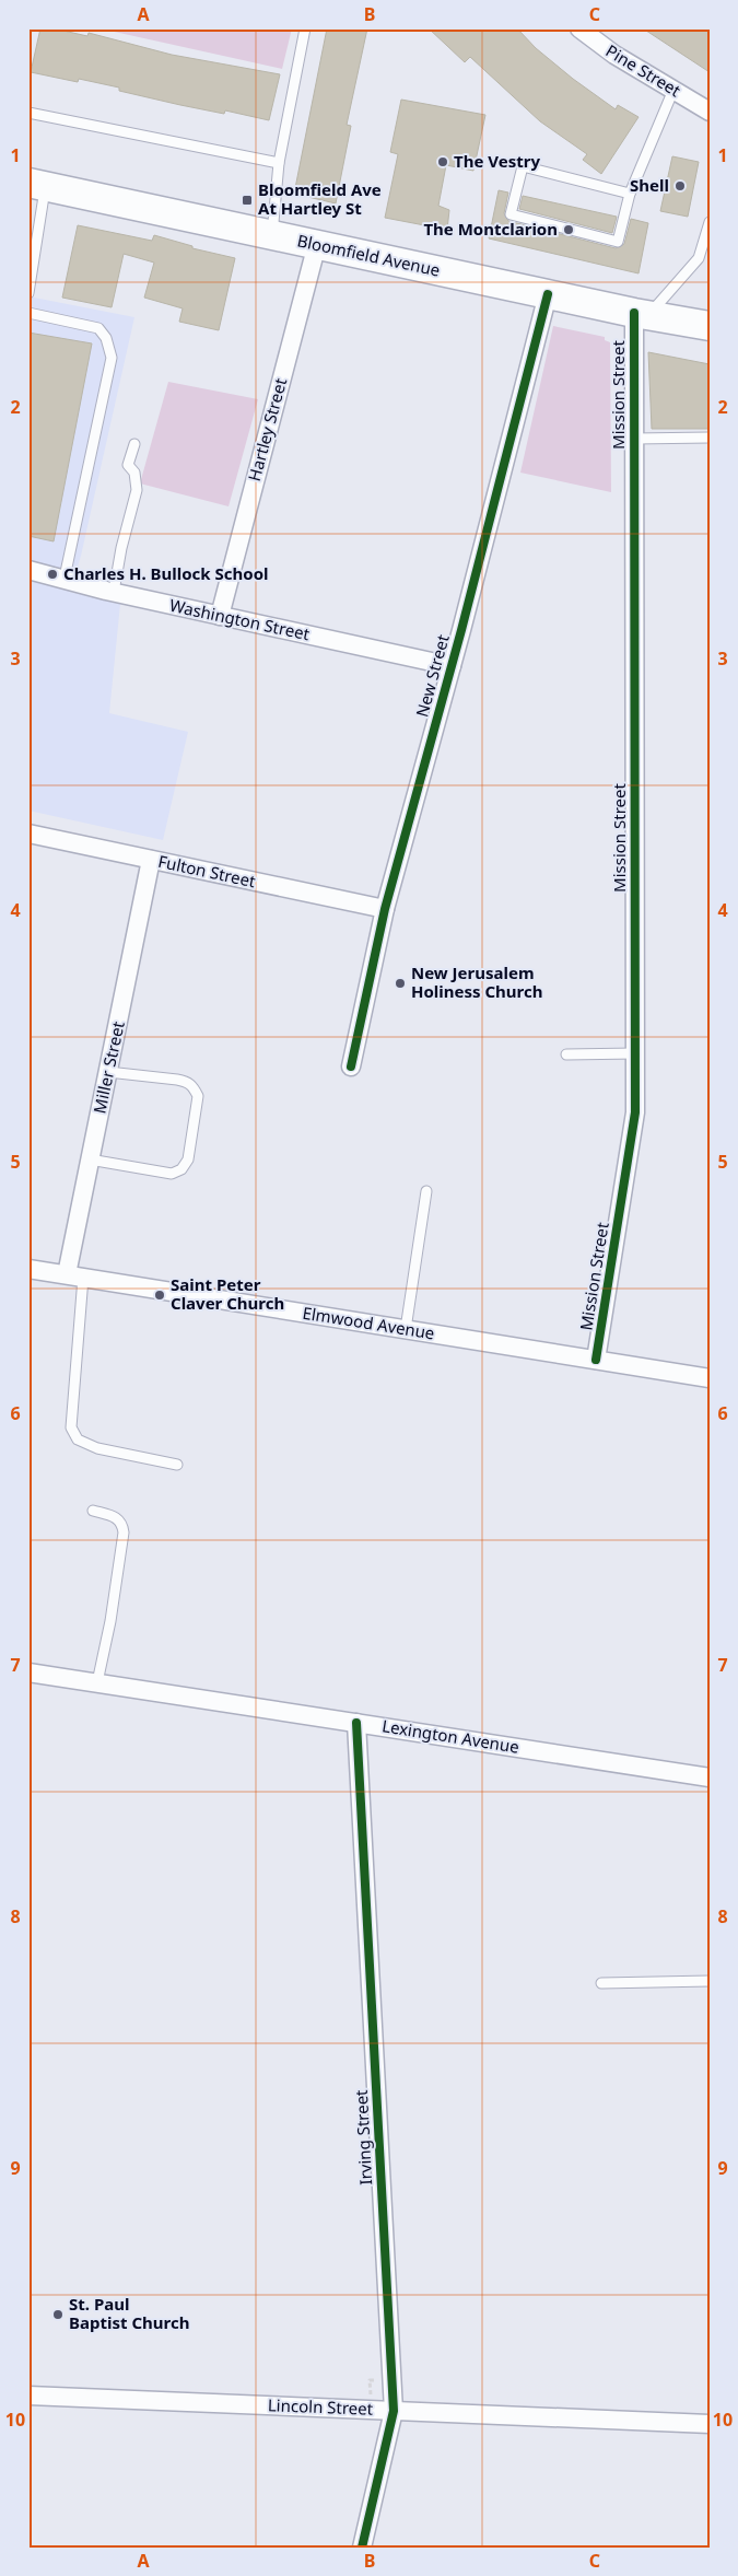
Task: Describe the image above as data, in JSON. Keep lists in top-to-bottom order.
{
  "streets": {
    "main road": ["Bloomfield Avenue"],
    "street": [
      "Pine Street",
      "Mission Street",
      "Hartley Street",
      "Washington Street",
      "New Street",
      "Fulton Street",
      "Miller Street",
      "Elmwood Avenue",
      "Lexington Avenue",
      "Irving Street",
      "Lincoln Street"
    ]
  },
  "crossings": [
    ["Bloomfield Avenue", "Mission Street"],
    ["Bloomfield Avenue", "Hartley Street"],
    ["Bloomfield Avenue", "New Street"],
    ["Mission Street", "Elmwood Avenue"],
    ["Hartley Street", "Washington Street"],
    ["Washington Street", "New Street"],
    ["New Street", "Fulton Street"],
    ["Fulton Street", "Miller Street"],
    ["Miller Street", "Elmwood Avenue"],
    ["Lexington Avenue", "Irving Street"],
    ["Irving Street", "Lincoln Street"]
  ],
  "places": {
    "other": [
      "The Vestry",
      "Shell",
      "The Montclarion",
      "Charles H. Bullock School",
      "New Jerusalem Holiness Church",
      "Saint Peter Claver Church",
      "St. Paul Baptist Church"
    ],
    "transit": ["Bloomfield Ave At Hartley St"]
  },
  "grid": {
    "columns": ["A", "B", "C"],
    "rows": [
      "1",
      "2",
      "3",
      "4",
      "5",
      "6",
      "7",
      "8",
      "9",
      "10"
    ]
  }
}
